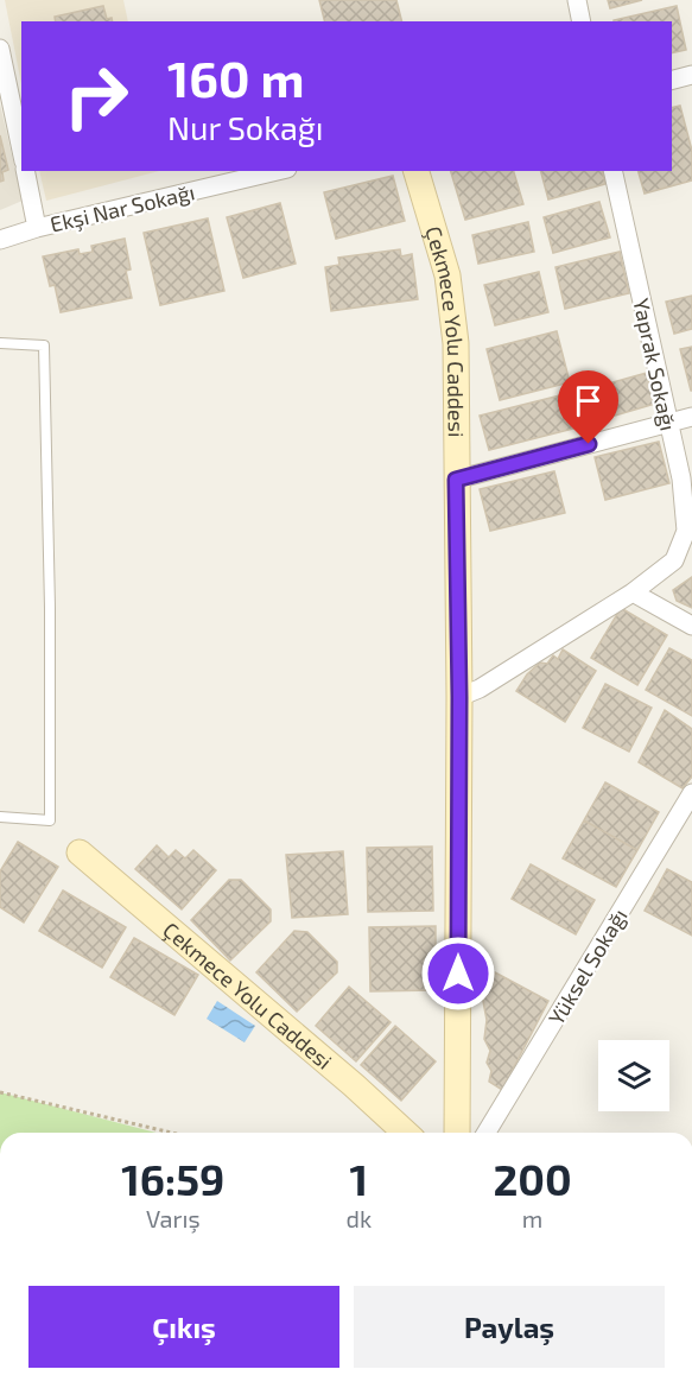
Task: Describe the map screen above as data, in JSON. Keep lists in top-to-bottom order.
{
  "streets": {
    "main road": ["Çekmece Yolu Caddesi"],
    "street": ["Ekşi Nar Sokağı", "Yaprak Sokağı", "Yüksel Sokağı"]
  },
  "crossings": [
    ["Çekmece Yolu Caddesi", "Yaprak Sokağı"]
  ],
  "page": {
    "turn": ["160 m", "Nur Sokağı"],
    "eta": [
      "16:59",
      "Varış",
      "1",
      "dk",
      "200",
      "m"
    ],
    "buttons": ["Çıkış", "Paylaş"]
  }
}
